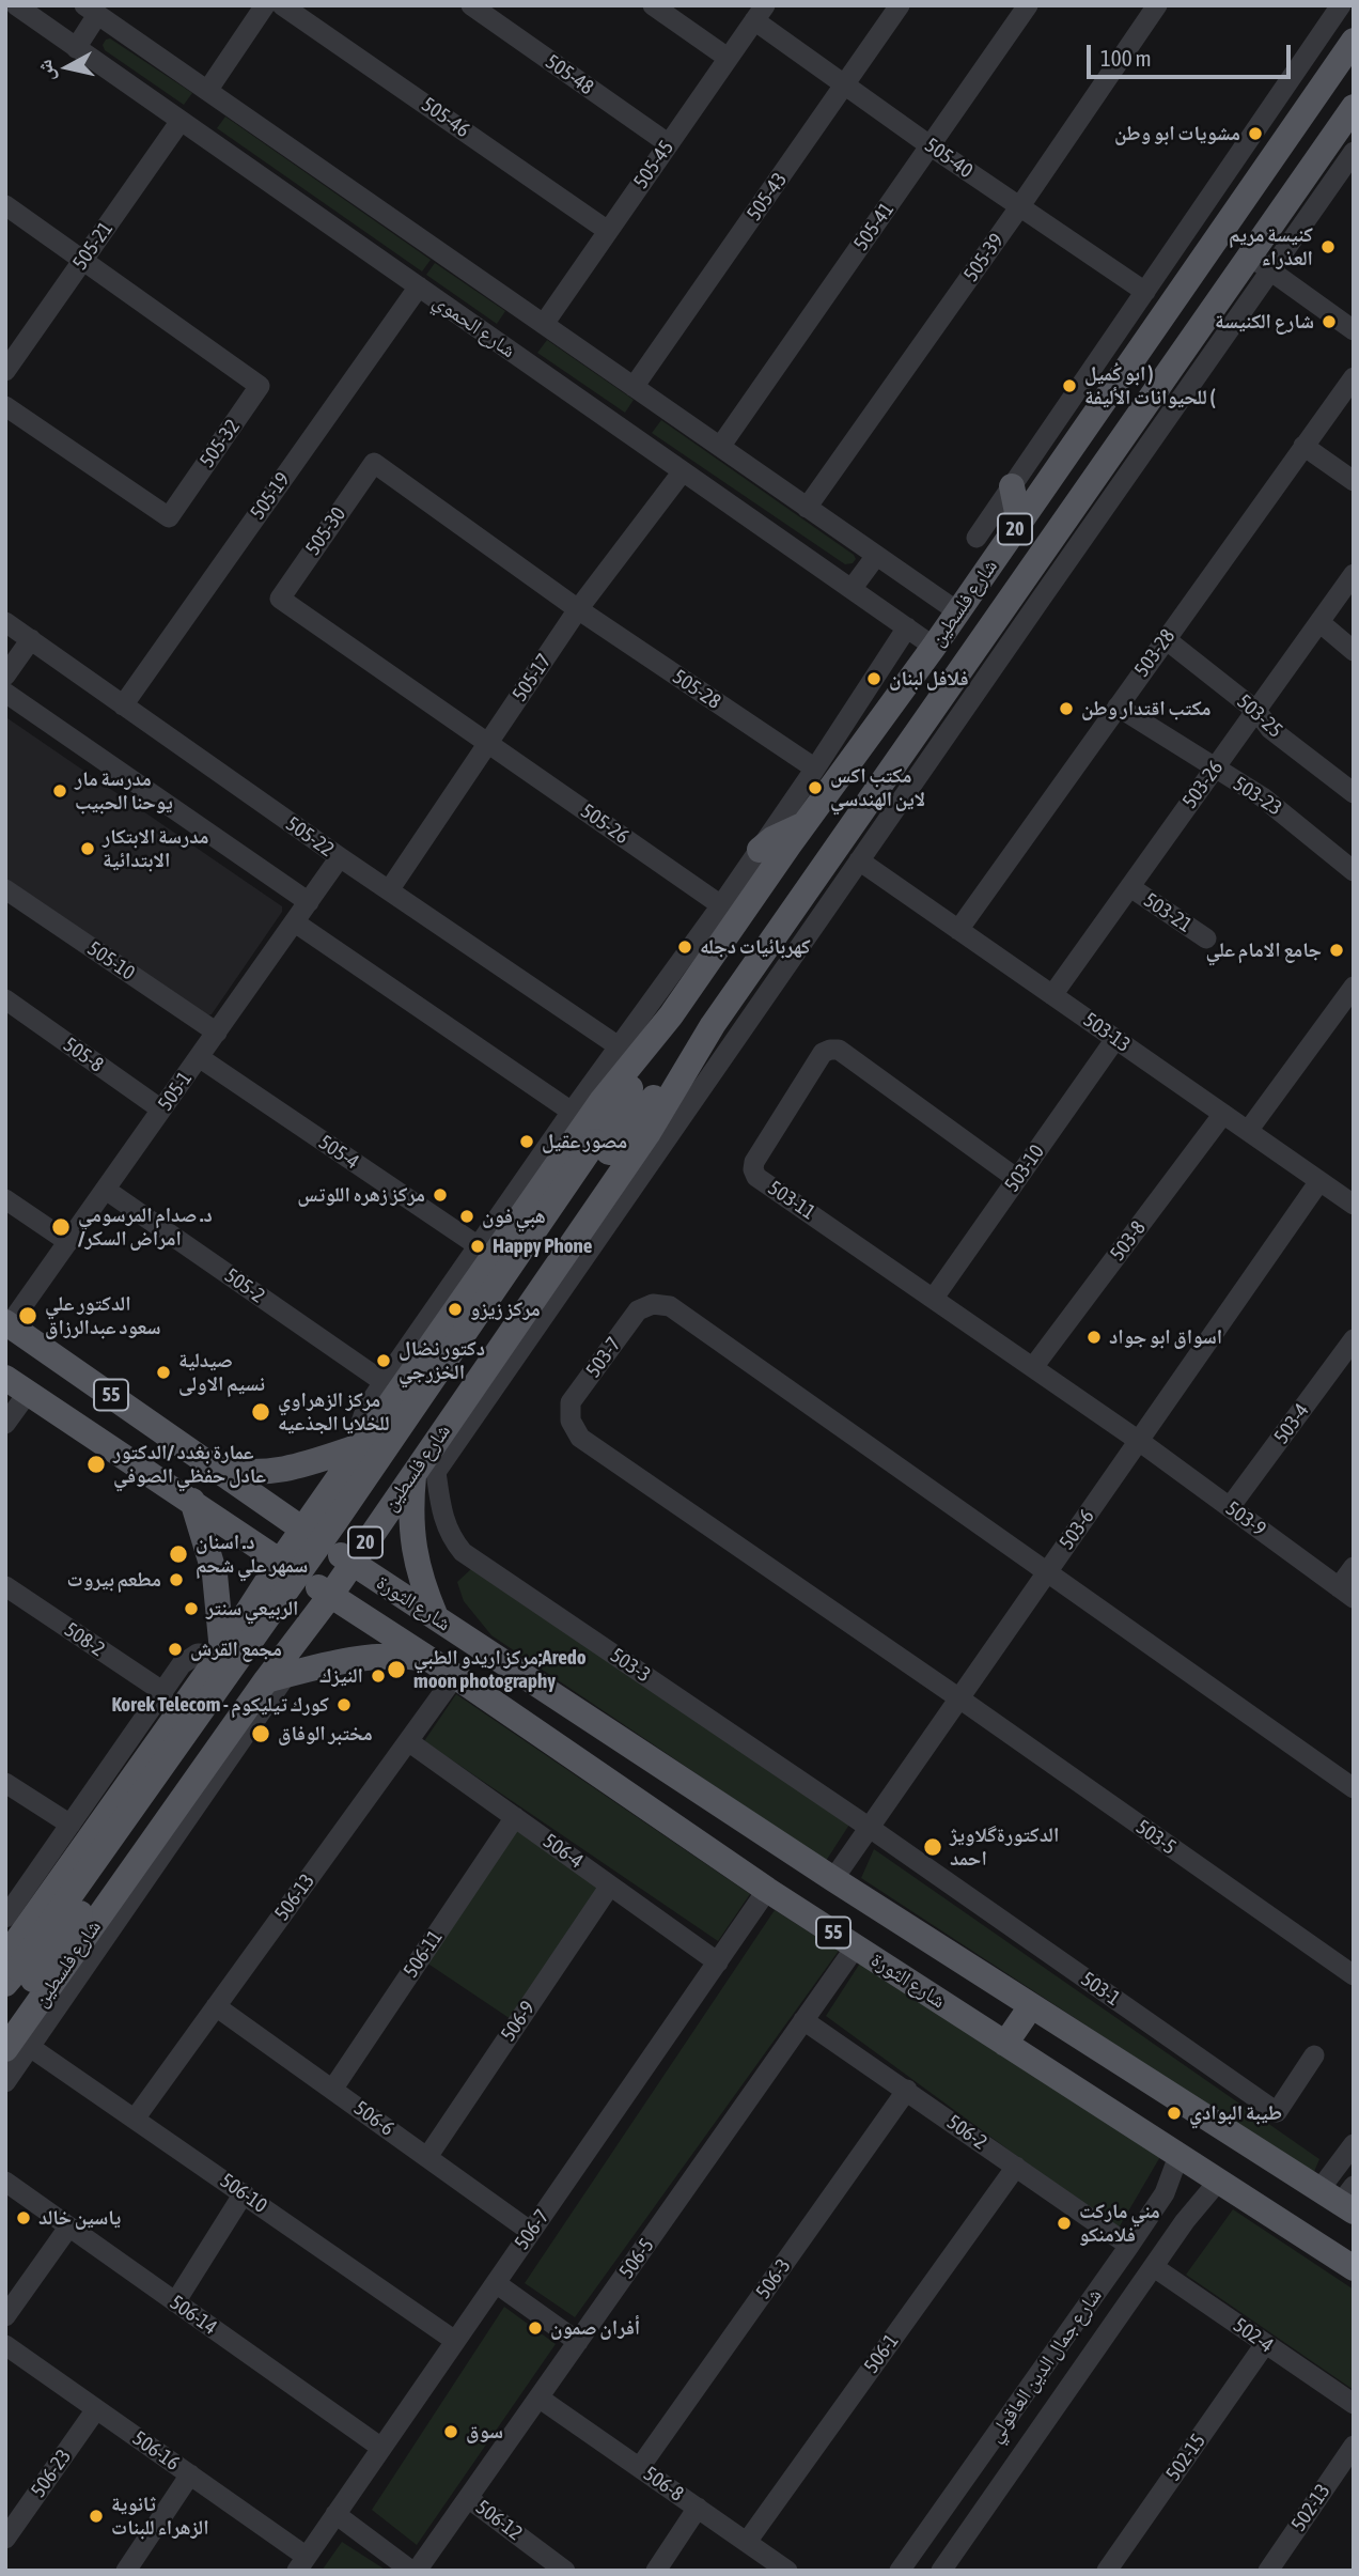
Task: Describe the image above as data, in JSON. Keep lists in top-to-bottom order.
{
  "streets": {
    "main road": [
      "20",
      "شارع فلسطين",
      "55",
      "شارع الثورة"
    ],
    "street": [
      "505-48",
      "505-46",
      "505-40",
      "505-45",
      "505-43",
      "505-41",
      "505-21",
      "505-39",
      "شارع الحموي",
      "505-32",
      "505-19",
      "505-30",
      "503-28",
      "505-17",
      "505-28",
      "503-25",
      "503-26",
      "503-23",
      "505-26",
      "505-22",
      "503-21",
      "505-10",
      "503-13",
      "505-8",
      "505-1",
      "505-4",
      "503-10",
      "503-11",
      "503-8",
      "505-2",
      "503-7",
      "503-4",
      "503-9",
      "503-6",
      "508-2",
      "503-3",
      "503-5",
      "506-4",
      "506-13",
      "506-11",
      "503-1",
      "506-9",
      "506-6",
      "506-2",
      "506-10",
      "506-7",
      "506-5",
      "506-3",
      "506-14",
      "502-4",
      "506-1",
      "شارع جمال الدين العاقولي",
      "506-16",
      "502-15",
      "506-23",
      "506-8",
      "502-13",
      "506-12"
    ]
  },
  "crossings": [
    ["505-48", "505-45"],
    ["505-46", "505-45"],
    ["505-40", "505-45"],
    ["505-40", "505-43"],
    ["505-40", "505-41"],
    ["505-40", "505-39"],
    ["505-45", "شارع الحموي"],
    ["505-43", "شارع الحموي"],
    ["505-41", "شارع الحموي"],
    ["505-21", "شارع الحموي"],
    ["505-21", "505-32"],
    ["505-39", "شارع الحموي"],
    ["شارع الحموي", "505-19"],
    ["شارع الحموي", "شارع فلسطين"],
    ["شارع الحموي", "505-17"],
    ["505-19", "505-22"],
    ["505-30", "505-17"],
    ["505-30", "505-28"],
    ["505-30", "505-26"],
    ["شارع فلسطين", "55"],
    ["شارع فلسطين", "شارع الثورة"],
    ["شارع فلسطين", "503-3"],
    ["شارع فلسطين", "506-10"],
    ["503-28", "503-25"],
    ["503-28", "503-23"],
    ["503-28", "503-13"],
    ["505-17", "505-28"],
    ["505-17", "505-26"],
    ["505-17", "505-22"],
    ["503-25", "503-26"],
    ["503-26", "503-23"],
    ["503-26", "503-21"],
    ["503-26", "503-13"],
    ["505-22", "505-1"],
    ["505-10", "505-1"],
    ["503-13", "503-10"],
    ["503-13", "503-8"],
    ["503-13", "503-6"],
    ["505-8", "505-1"],
    ["505-1", "505-4"],
    ["505-1", "505-2"],
    ["505-1", "55"],
    ["503-10", "503-11"],
    ["503-11", "503-8"],
    ["503-11", "503-9"],
    ["503-11", "503-6"],
    ["503-7", "503-6"],
    ["503-7", "503-5"],
    ["503-4", "503-9"],
    ["503-9", "503-6"],
    ["503-6", "شارع الثورة"],
    ["503-6", "503-3"],
    ["503-6", "503-5"],
    ["503-6", "503-1"],
    ["شارع الثورة", "506-13"],
    ["شارع الثورة", "506-7"],
    ["شارع الثورة", "506-5"],
    ["شارع الثورة", "شارع جمال الدين العاقولي"],
    ["503-3", "503-1"],
    ["506-4", "506-13"],
    ["506-4", "506-11"],
    ["506-4", "506-9"],
    ["506-4", "506-7"],
    ["506-13", "506-6"],
    ["506-13", "506-10"],
    ["506-11", "506-6"],
    ["506-9", "506-6"],
    ["506-6", "506-7"],
    ["506-2", "506-5"],
    ["506-2", "506-3"],
    ["506-2", "506-1"],
    ["506-2", "شارع جمال الدين العاقولي"],
    ["506-10", "506-7"],
    ["506-7", "506-14"],
    ["506-7", "506-16"],
    ["506-5", "506-8"],
    ["506-5", "506-12"],
    ["506-3", "506-8"],
    ["502-4", "شارع جمال الدين العاقولي"],
    ["502-4", "502-15"],
    ["506-1", "506-8"],
    ["506-16", "506-23"]
  ],
  "places": [
    "مشويات ابو وطن",
    "كنيسة مريم العذراء",
    "شارع الكنيسة",
    "ابو كُميل ) للحيوانات الأليفة (",
    "فلافل لبنان",
    "مكتب اقتدار وطن",
    "مكتب اكس لاين الهندسي",
    "مدرسة مار يوحنا الحبيب",
    "مدرسة الابتكار الابتدائية",
    "كهربائيات دجله",
    "جامع الامام علي",
    "مصور عقيل",
    "مركز زهره اللوتس",
    "هبي فون",
    "د. صدام المرسومي /امراض السكر",
    "Happy Phone",
    "مركز زيزو",
    "الدكتور علي سعود عبدالرزاق",
    "اسواق ابو جواد",
    "دكتور نضال الخزرجي",
    "صيدلية نسيم الاولى",
    "مركز الزهراوي للخلايا الجذعيه",
    "عمارة بغدد /الدكتور عادل حفظي الصوفي",
    "د. اسنان سمهر علي شحم",
    "مطعم بيروت",
    "الربيعي سنتر",
    "مجمع القرش",
    "مركز اريدو الطبي;Aredo moon photography",
    "النيزك",
    "Korek Telecom - كورك تيليكوم",
    "مختبر الوفاق",
    "الدكتورةگلاويژ احمد",
    "طيبة البوادي",
    "ياسين خالد",
    "مني ماركت فلامنكو",
    "أفران صمون",
    "سوق",
    "ثانوية الزهراء للبنات"
  ],
  "scale_bar": "100 m",
  "north": "left"
}
